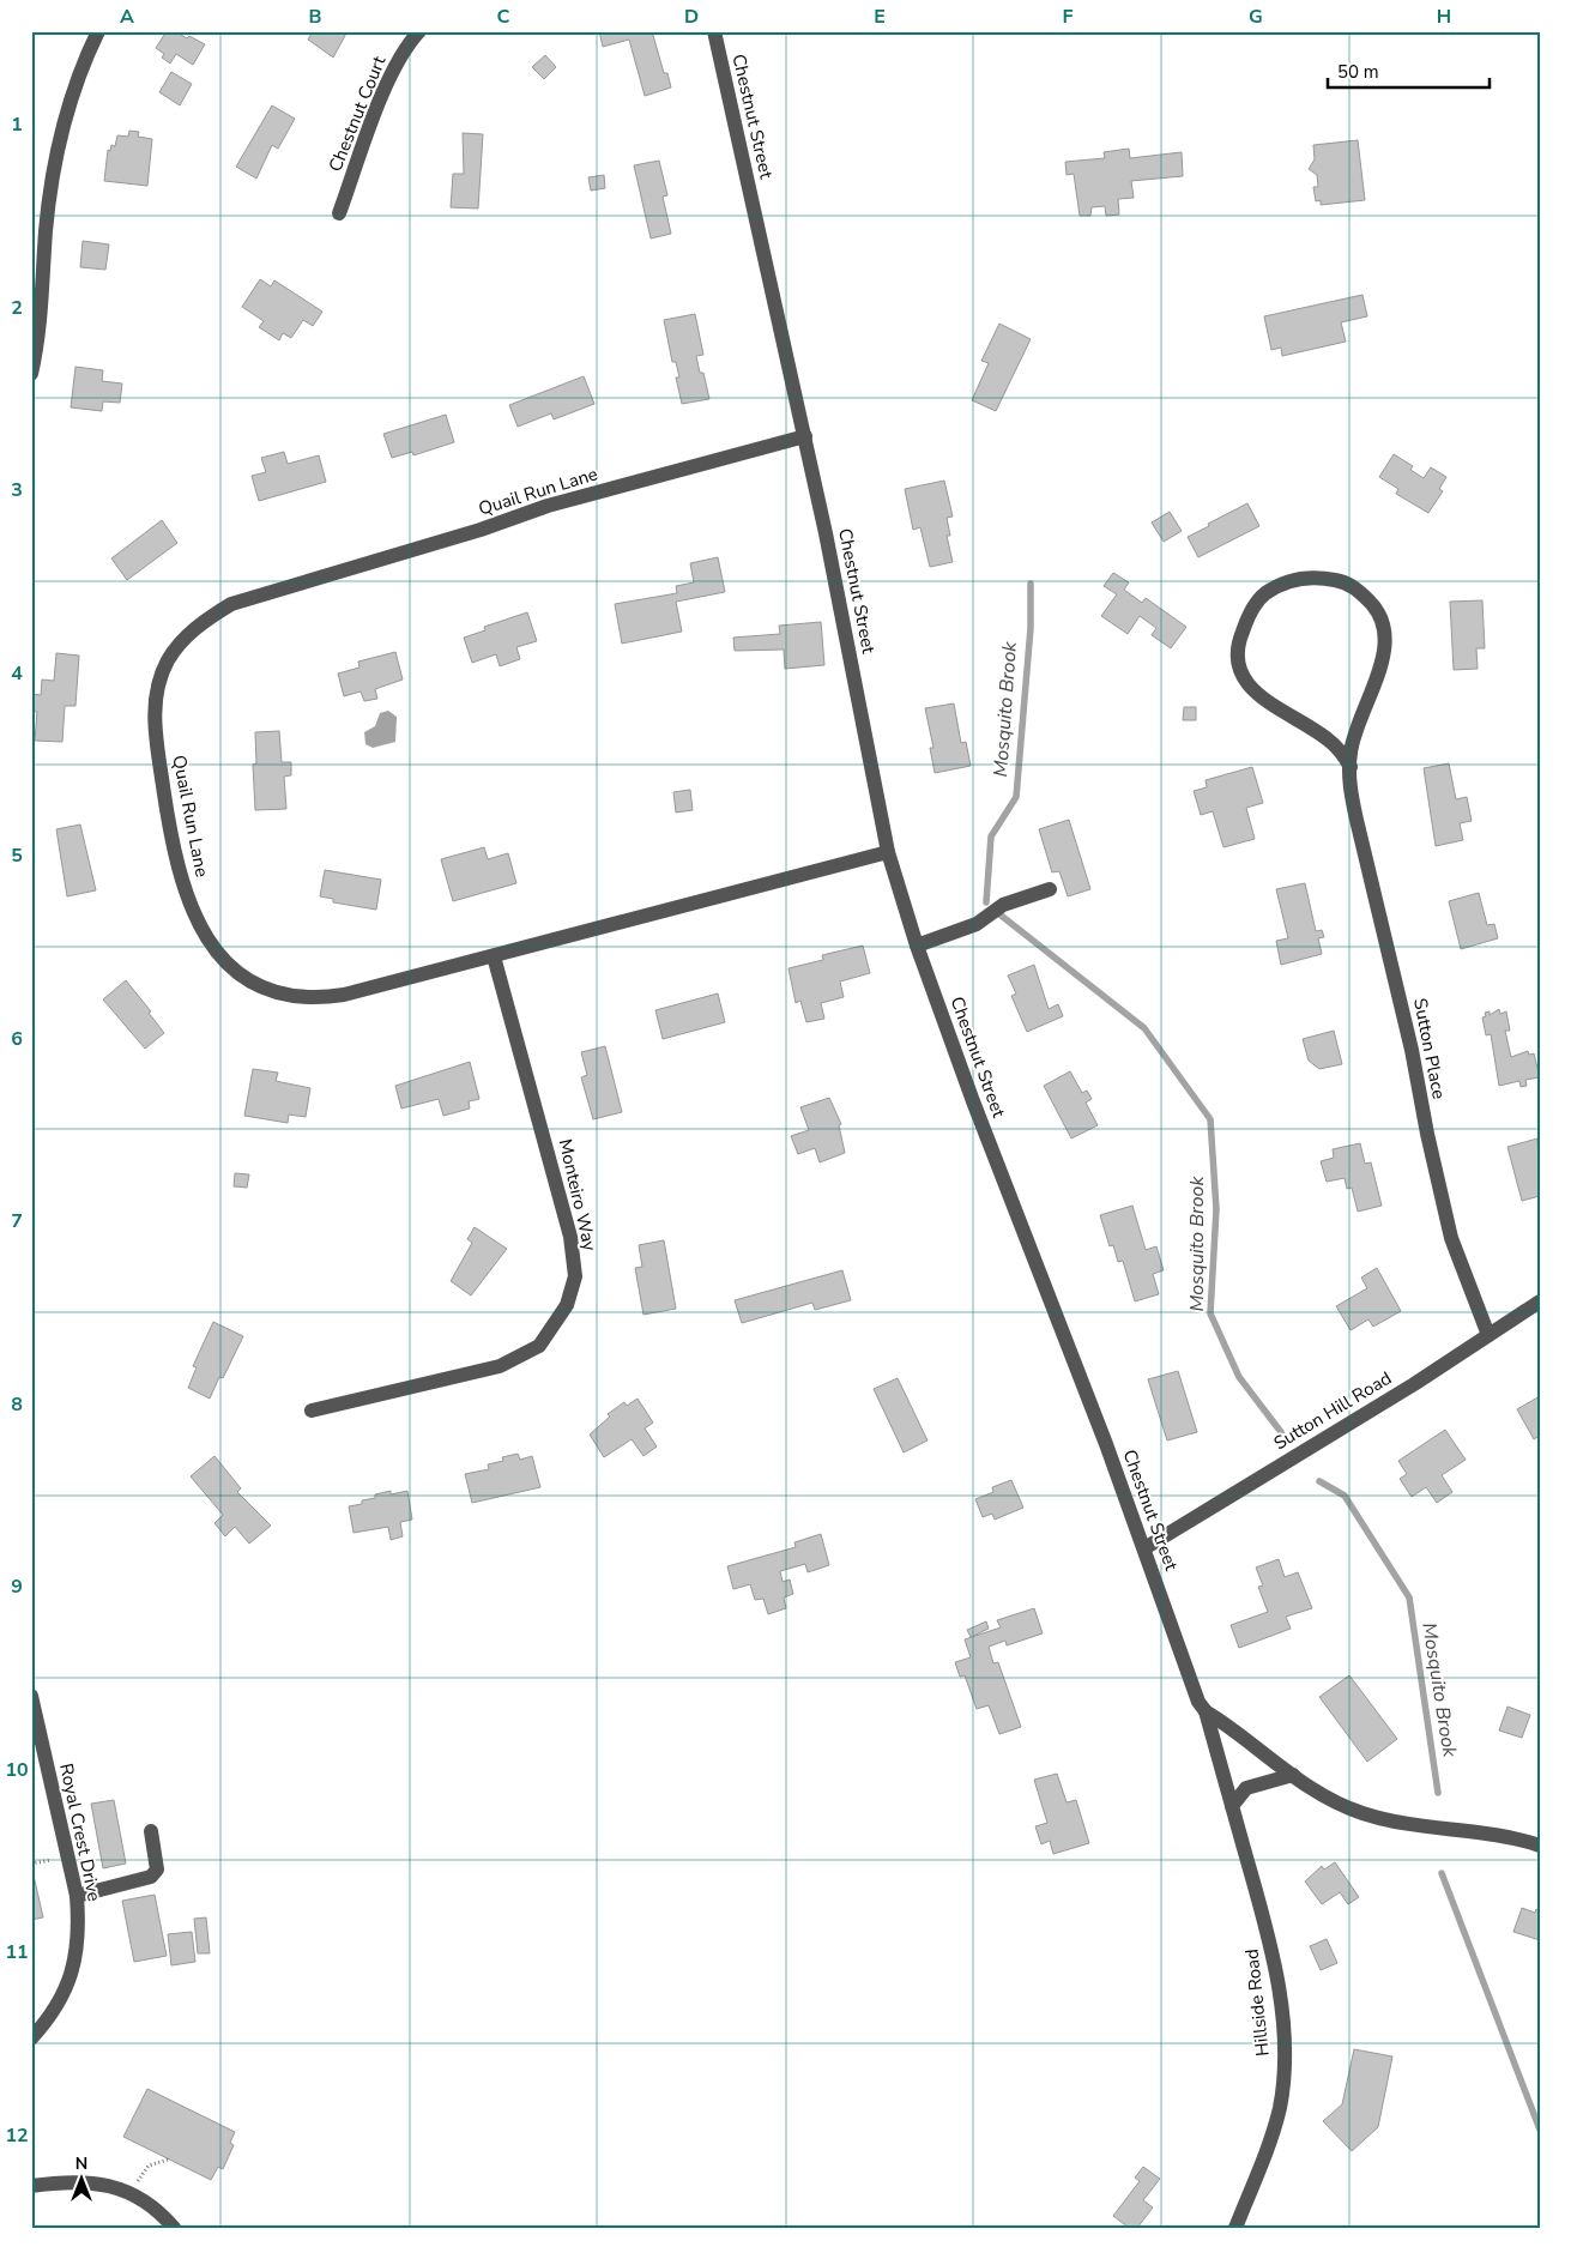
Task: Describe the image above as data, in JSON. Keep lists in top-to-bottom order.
{
  "streets": {
    "street": [
      "Chestnut Court",
      "Chestnut Street",
      "Quail Run Lane",
      "Sutton Place",
      "Monteiro Way",
      "Sutton Hill Road",
      "Royal Crest Drive",
      "Hillside Road"
    ]
  },
  "crossings": [
    ["Chestnut Street", "Quail Run Lane"],
    ["Chestnut Street", "Sutton Hill Road"],
    ["Chestnut Street", "Hillside Road"],
    ["Quail Run Lane", "Monteiro Way"],
    ["Sutton Place", "Sutton Hill Road"]
  ],
  "water": ["Mosquito Brook"],
  "scale_bar": "50 m",
  "north": "top",
  "grid": {
    "columns": [
      "A",
      "B",
      "C",
      "D",
      "E",
      "F",
      "G",
      "H"
    ],
    "rows": [
      "1",
      "2",
      "3",
      "4",
      "5",
      "6",
      "7",
      "8",
      "9",
      "10",
      "11",
      "12"
    ]
  }
}
